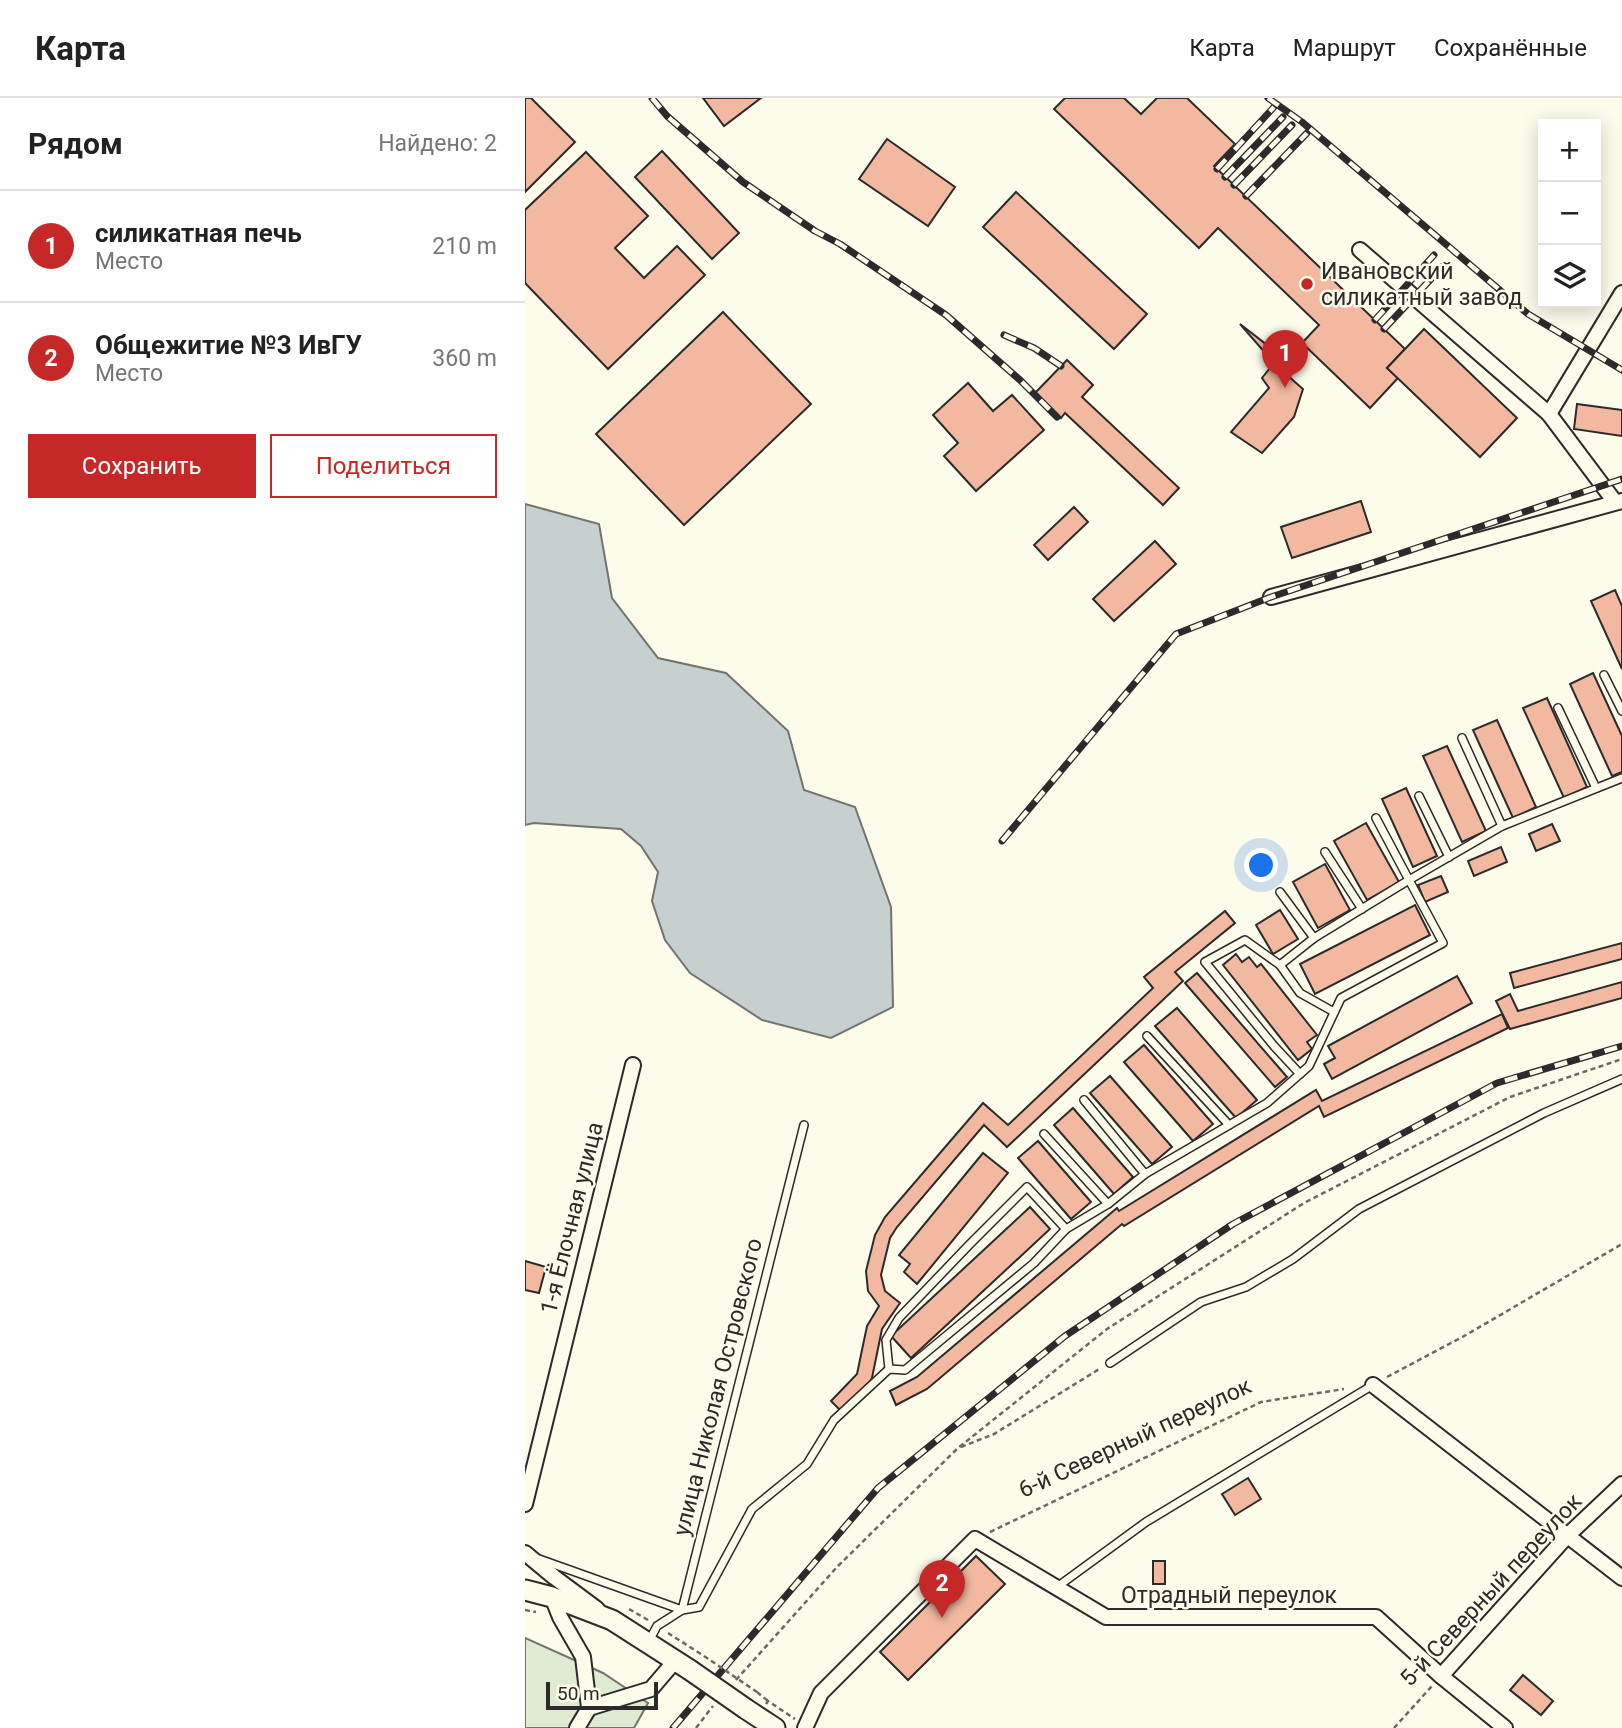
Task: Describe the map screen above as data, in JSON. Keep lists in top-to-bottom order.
{
  "streets": {
    "street": ["1-я Ёлочная улица", "5-й Северный переулок", "Отрадный переулок"],
    "lane": ["улица Николая Островского"],
    "path": ["6-й Северный переулок"]
  },
  "crossings": [
    ["6-й Северный переулок", "Отрадный переулок"],
    ["5-й Северный переулок", "Отрадный переулок"]
  ],
  "places": ["Ивановский силикатный завод"],
  "scale_bar": "50 m",
  "page": {
    "header": "Карта",
    "nav": ["Карта", "Маршрут", "Сохранённые"],
    "heading": ["Рядом", "Найдено: 2"],
    "map_buttons": ["+", "−"],
    "list": [
      {
        "mark": "1",
        "name": "силикатная печь",
        "note": "Место",
        "value": "210 m"
      },
      {
        "mark": "2",
        "name": "Общежитие №3 ИвГУ",
        "note": "Место",
        "value": "360 m"
      }
    ],
    "pins": ["1", "2"],
    "buttons": ["Сохранить", "Поделиться"],
    "scale": "50 m"
  }
}
